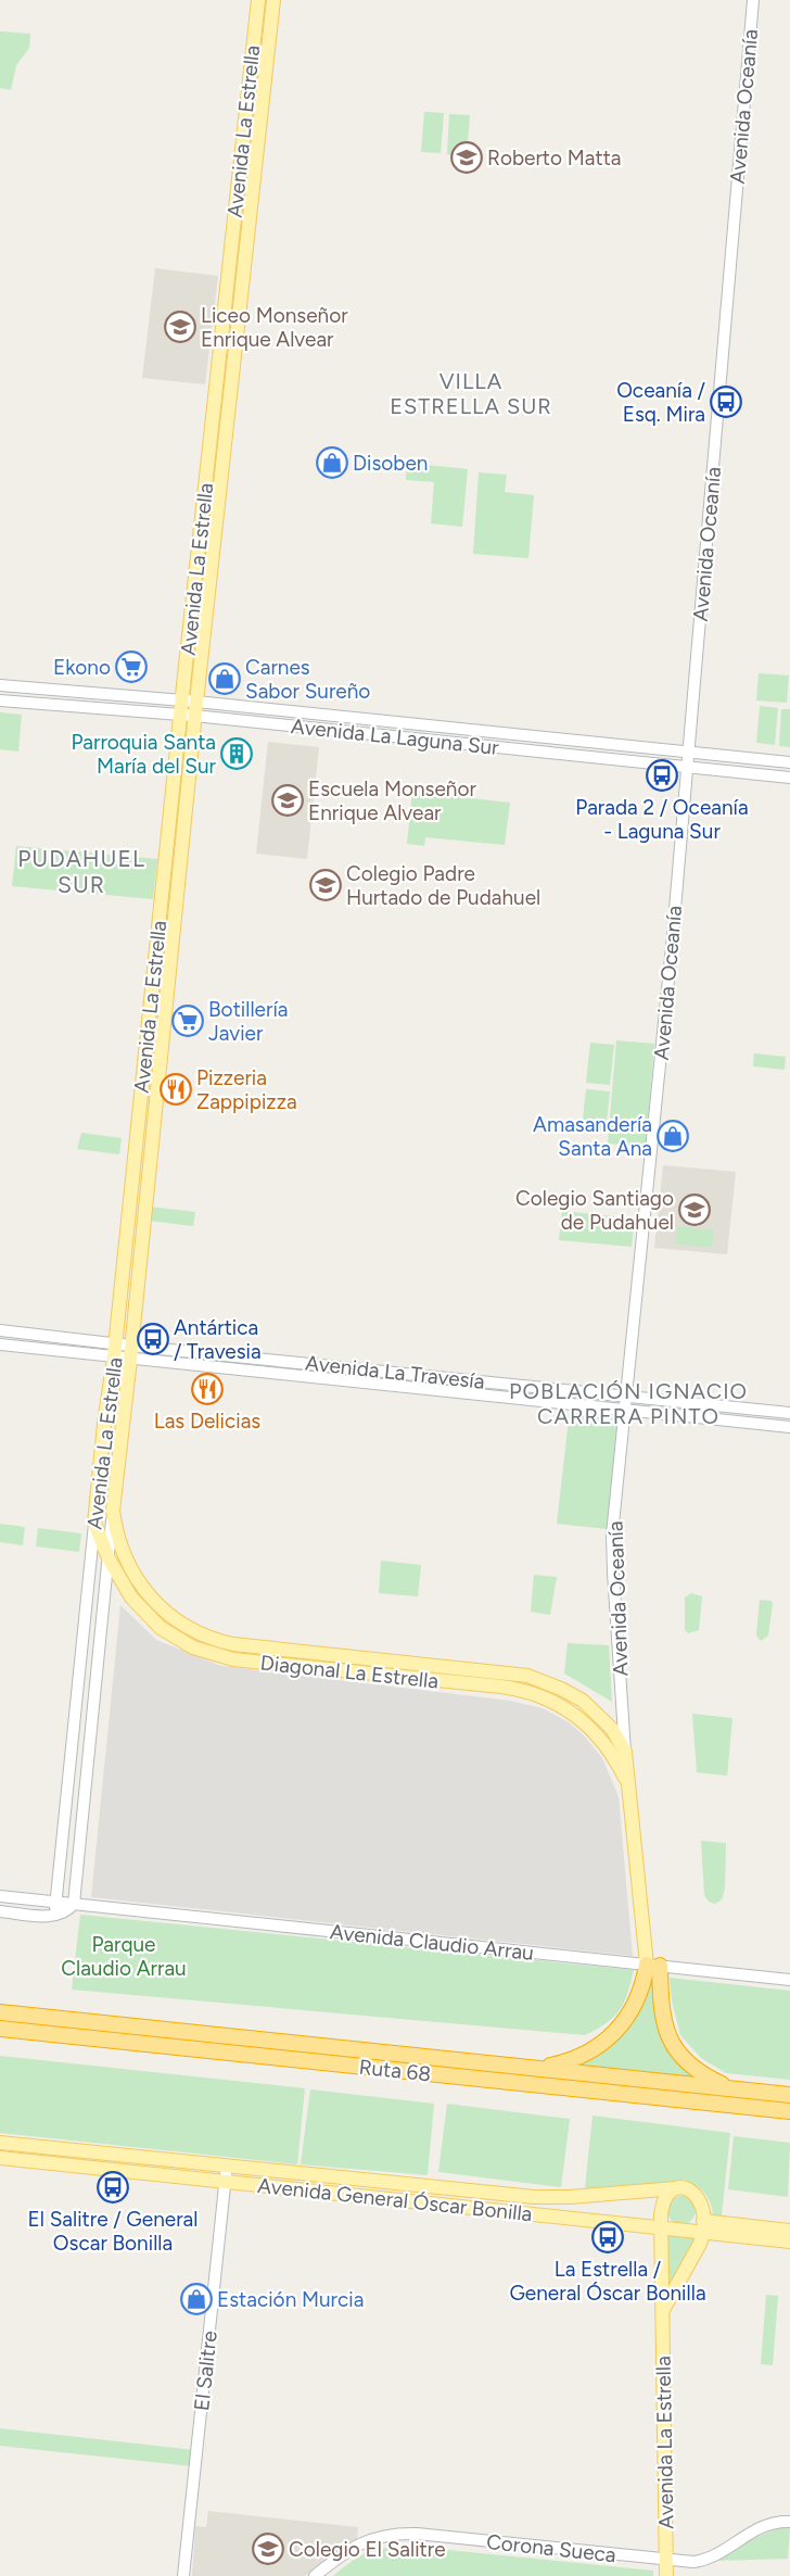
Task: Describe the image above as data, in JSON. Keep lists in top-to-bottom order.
{
  "streets": {
    "highway": ["Ruta 68"],
    "main road": [
      "Avenida Oceanía",
      "Avenida La Estrella",
      "Diagonal La Estrella",
      "Avenida General Óscar Bonilla"
    ],
    "street": [
      "Avenida La Laguna Sur",
      "Avenida La Travesía",
      "Avenida Claudio Arrau",
      "El Salitre",
      "Corona Sueca"
    ]
  },
  "crossings": [
    ["Avenida Oceanía", "Avenida La Laguna Sur"],
    ["Avenida Oceanía", "Avenida La Travesía"],
    ["Avenida Oceanía", "Diagonal La Estrella"],
    ["Avenida Oceanía", "Avenida Claudio Arrau"],
    ["Avenida La Estrella", "Avenida La Laguna Sur"],
    ["Avenida La Estrella", "Avenida La Travesía"],
    ["Avenida La Estrella", "Diagonal La Estrella"],
    ["Avenida La Estrella", "Avenida Claudio Arrau"],
    ["Avenida La Estrella", "Avenida General Óscar Bonilla"],
    ["Avenida La Estrella", "Corona Sueca"],
    ["Avenida General Óscar Bonilla", "El Salitre"]
  ],
  "districts": ["VILLA ESTRELLA SUR", "PUDAHUEL SUR", "POBLACIÓN IGNACIO CARRERA PINTO"],
  "parks": ["Parque Claudio Arrau"],
  "places": {
    "school or university": [
      "Roberto Matta",
      "Liceo Monseñor Enrique Alvear",
      "Escuela Monseñor Enrique Alvear",
      "Colegio Padre Hurtado de Pudahuel",
      "Colegio Santiago de Pudahuel",
      "Colegio El Salitre"
    ],
    "bus stop": [
      "Oceanía / Esq. Mira",
      "Parada 2 / Oceanía - Laguna Sur",
      "Antártica / Travesia",
      "El Salitre / General Oscar Bonilla",
      "La Estrella / General Óscar Bonilla"
    ],
    "shop": [
      "Disoben",
      "Carnes Sabor Sureño",
      "Amasandería Santa Ana",
      "Estación Murcia"
    ],
    "supermarket": ["Ekono", "Botillería Javier"],
    "building": ["Parroquia Santa María del Sur"],
    "restaurant": ["Pizzeria Zappipizza", "Las Delicias"]
  }
}
